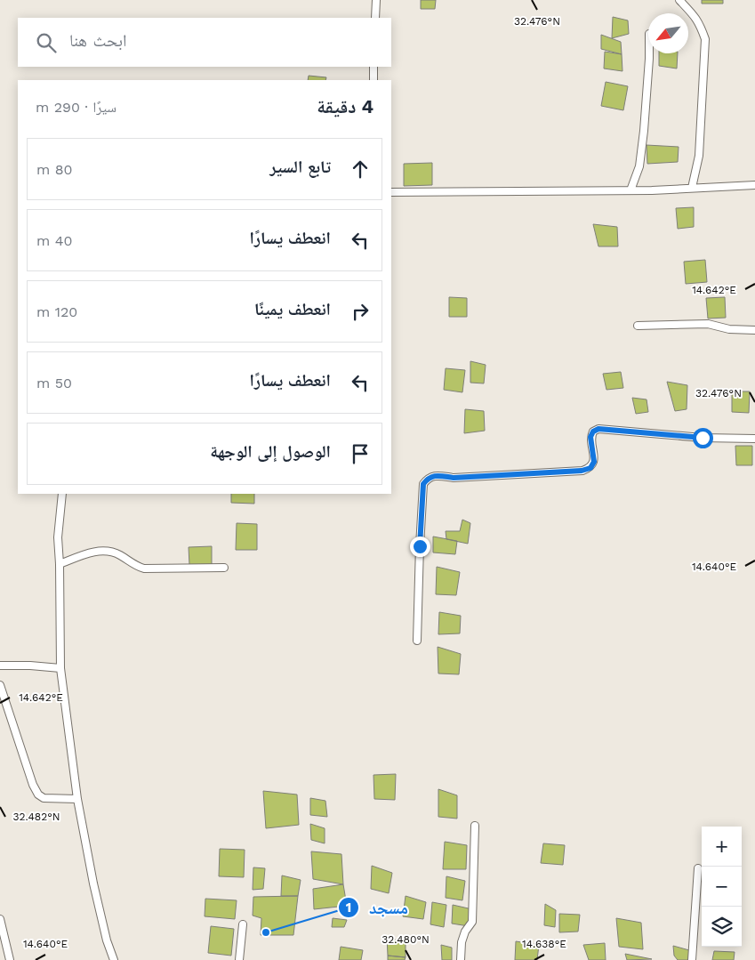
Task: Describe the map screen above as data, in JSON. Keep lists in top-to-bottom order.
{
  "places": ["مسجد"],
  "north": "bottom left",
  "page": {
    "search": "ابحث هنا",
    "heading": ["4 دقيقة", "سيرًا · 290 m"],
    "list": [
      ["تابع السير", "80 m"],
      ["انعطف يسارًا", "40 m"],
      ["انعطف يمينًا", "120 m"],
      ["انعطف يسارًا", "50 m"],
      "الوصول إلى الوجهة"
    ],
    "map_buttons": ["+", "−"]
  },
  "coordinates": [
    "32.476°N",
    "14.642°E",
    "14.640°E",
    "32.482°N",
    "32.480°N",
    "14.638°E"
  ]
}
